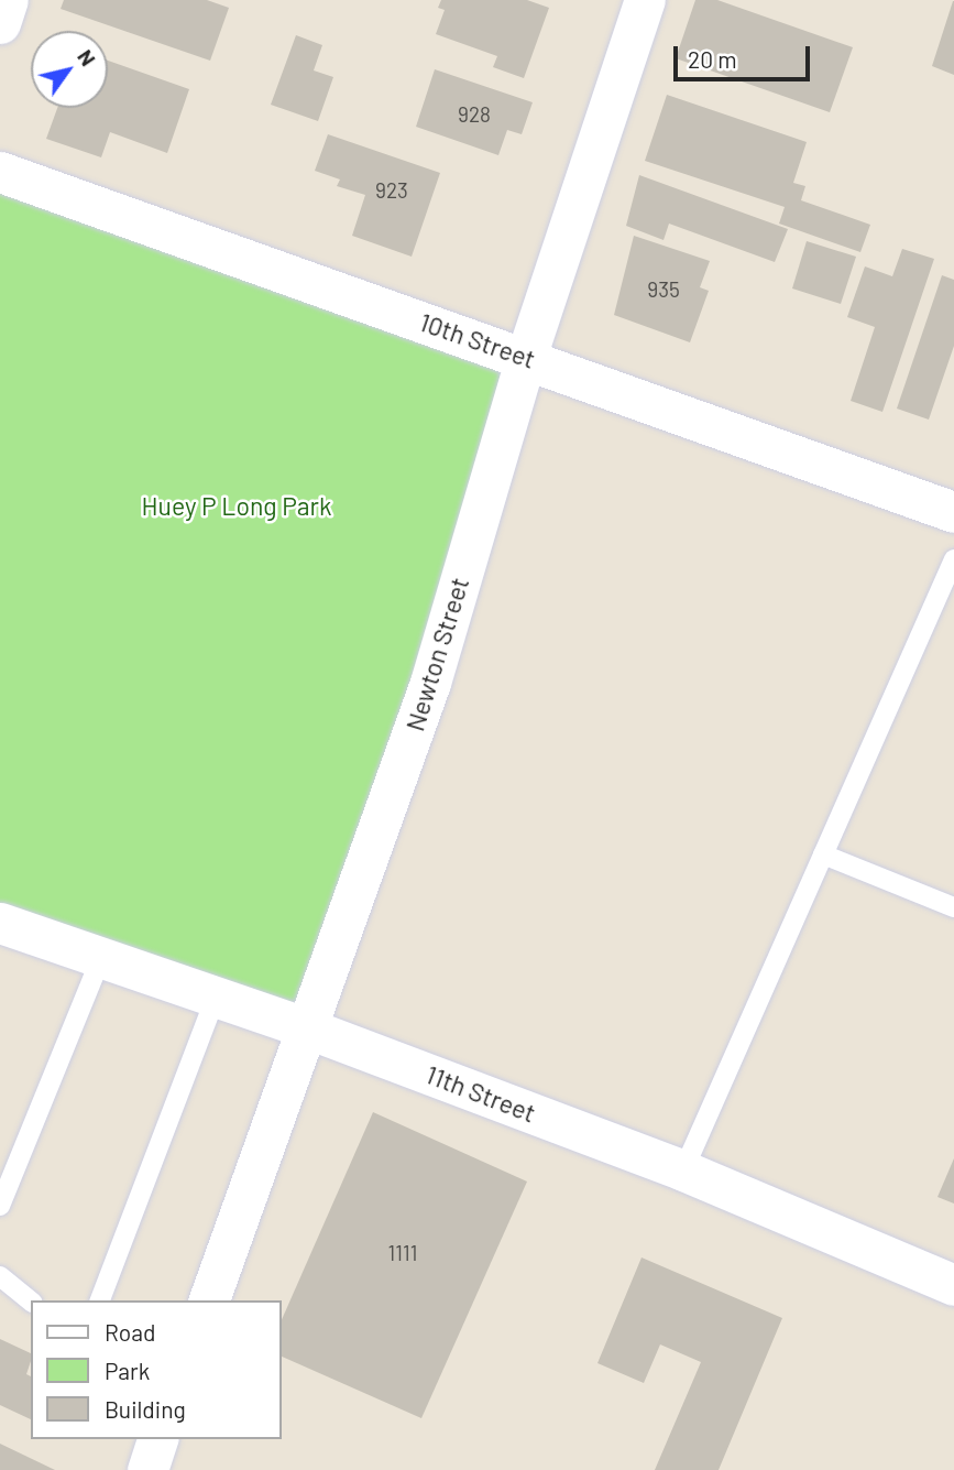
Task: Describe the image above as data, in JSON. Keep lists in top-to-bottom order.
{
  "streets": {
    "street": ["10th Street", "Newton Street", "11th Street"]
  },
  "crossings": [
    ["10th Street", "Newton Street"],
    ["Newton Street", "11th Street"]
  ],
  "parks": ["Huey P Long Park"],
  "house_numbers": [
    "928",
    "923",
    "935",
    "1111"
  ],
  "legend": ["Road", "Park", "Building"],
  "scale_bar": "20 m",
  "north": "top right"
}
